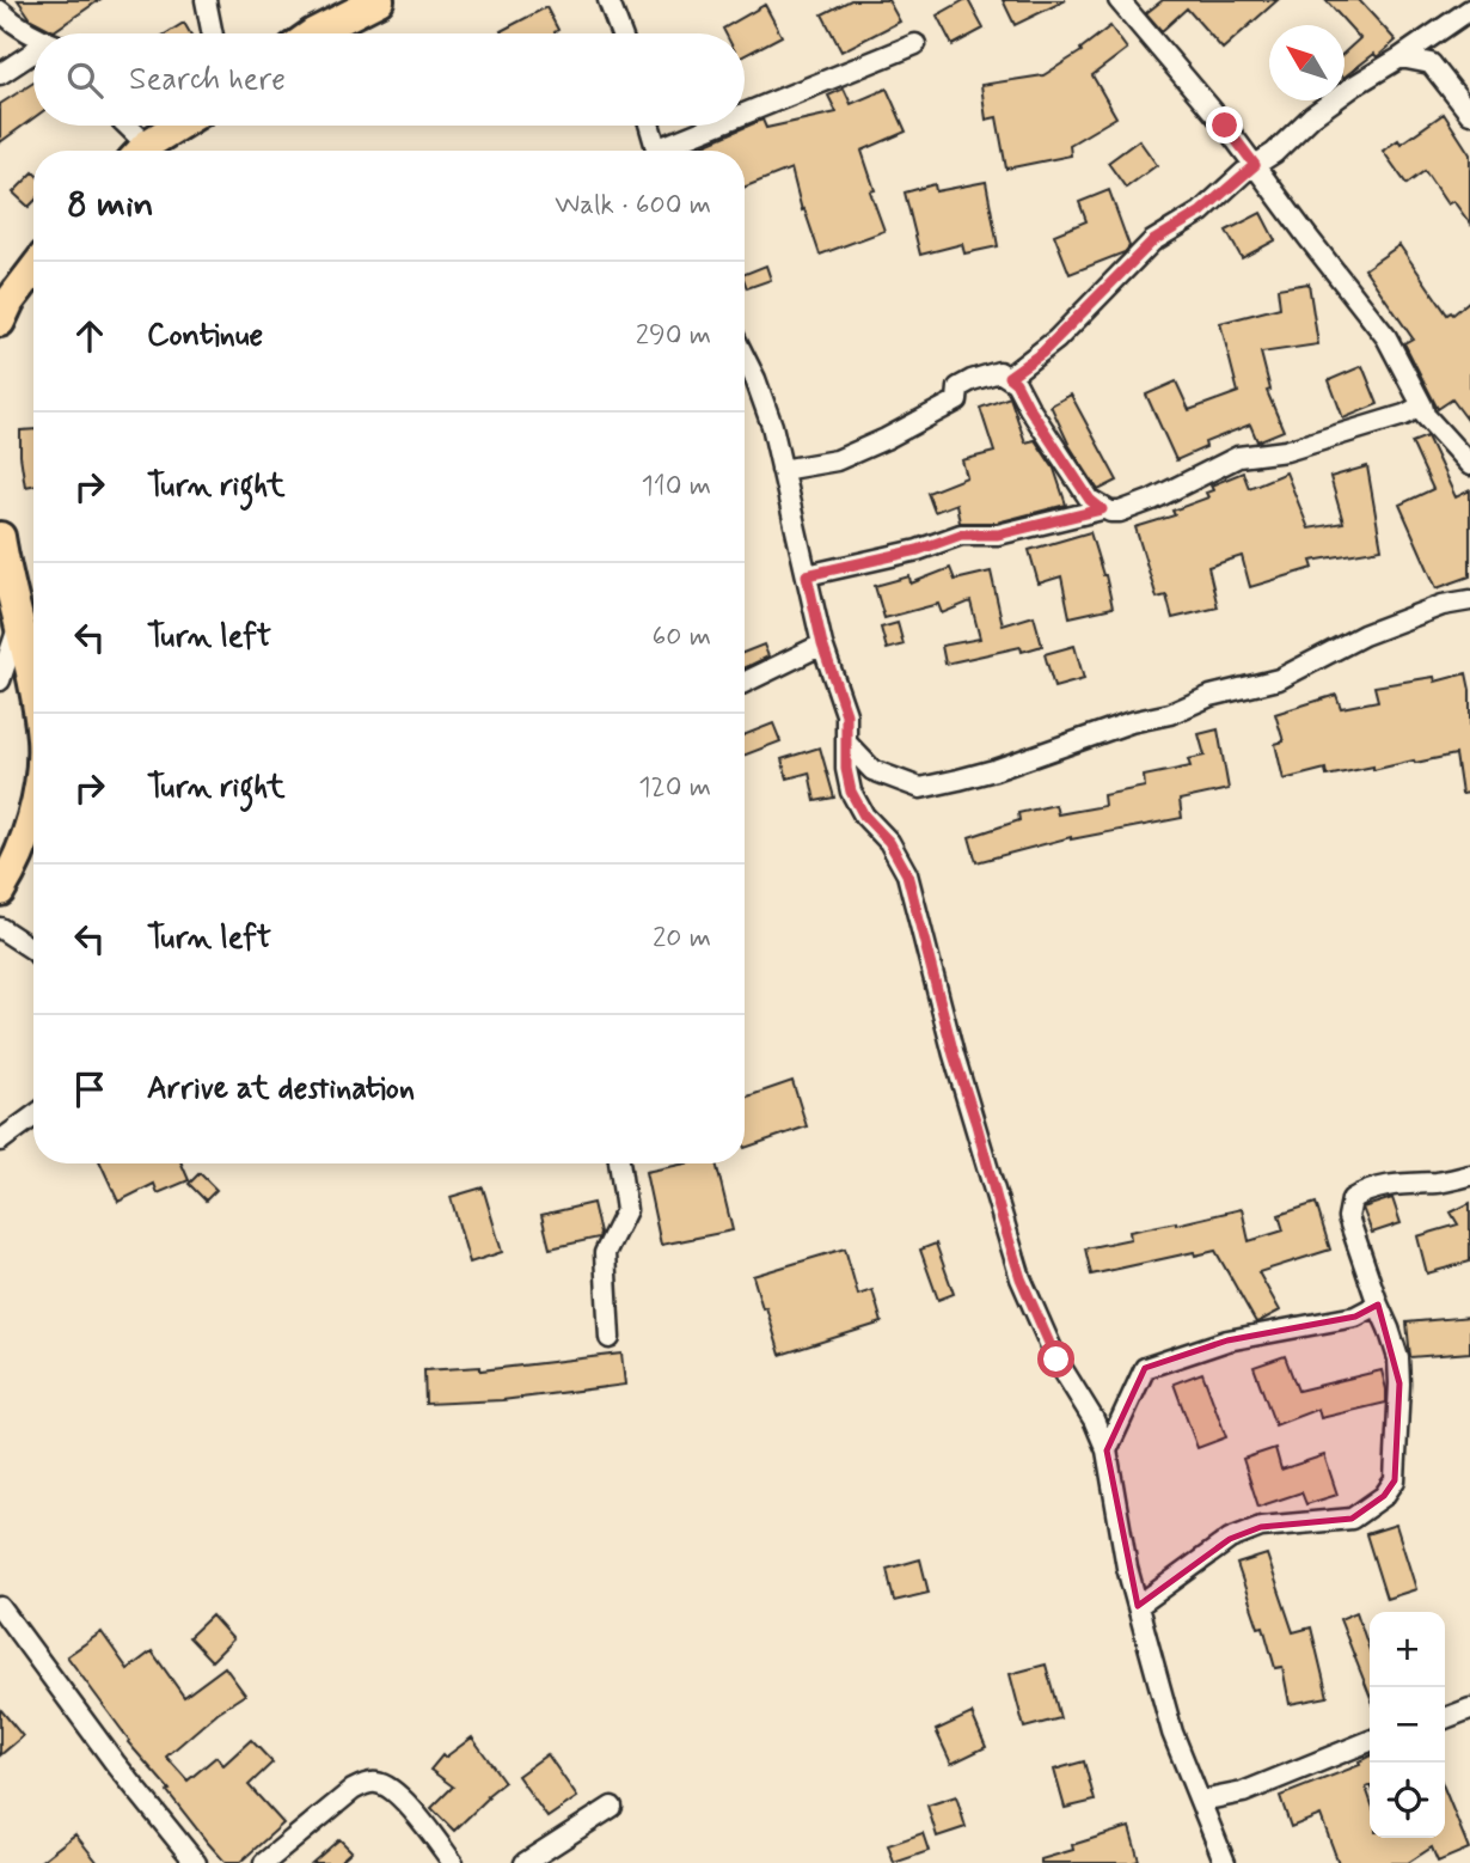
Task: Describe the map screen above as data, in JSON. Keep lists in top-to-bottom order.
{
  "north": "top left",
  "page": {
    "search": "Search here",
    "heading": ["8 min", "Walk · 600 m"],
    "list": [
      ["Continue", "290 m"],
      ["Turn right", "110 m"],
      ["Turn left", "60 m"],
      ["Turn right", "120 m"],
      ["Turn left", "20 m"],
      "Arrive at destination"
    ],
    "map_buttons": ["+", "−"]
  }
}
